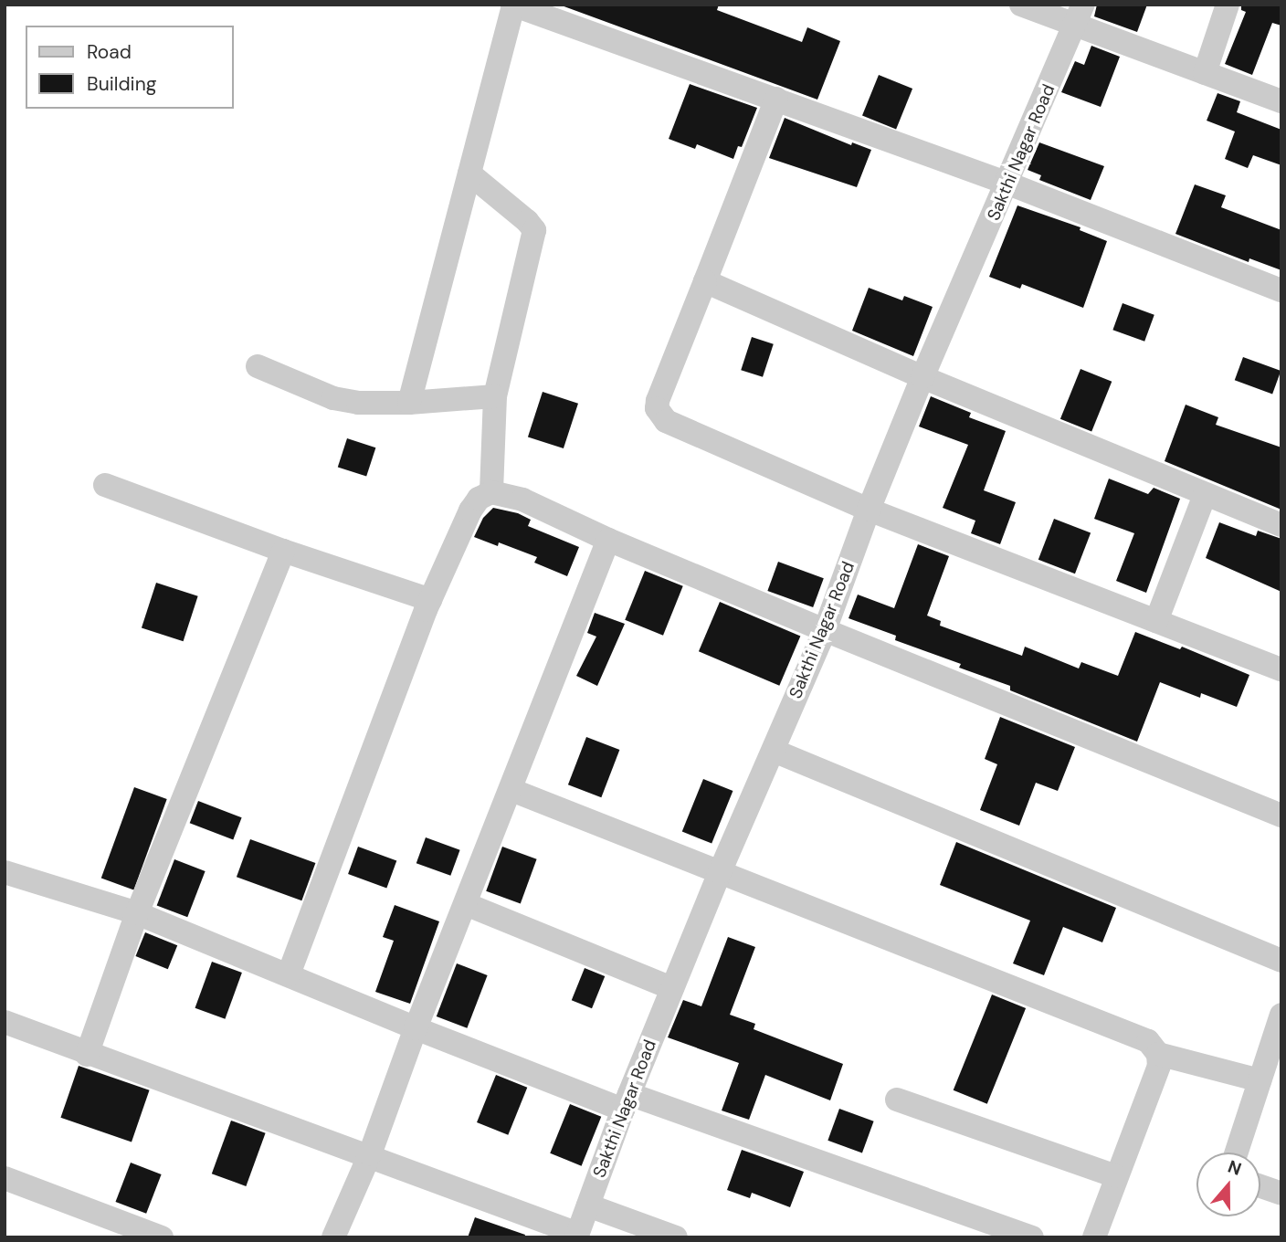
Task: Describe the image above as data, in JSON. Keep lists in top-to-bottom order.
{
  "streets": {
    "street": ["Sakthi Nagar Road"]
  },
  "legend": ["Road", "Building"],
  "north": "top"
}
